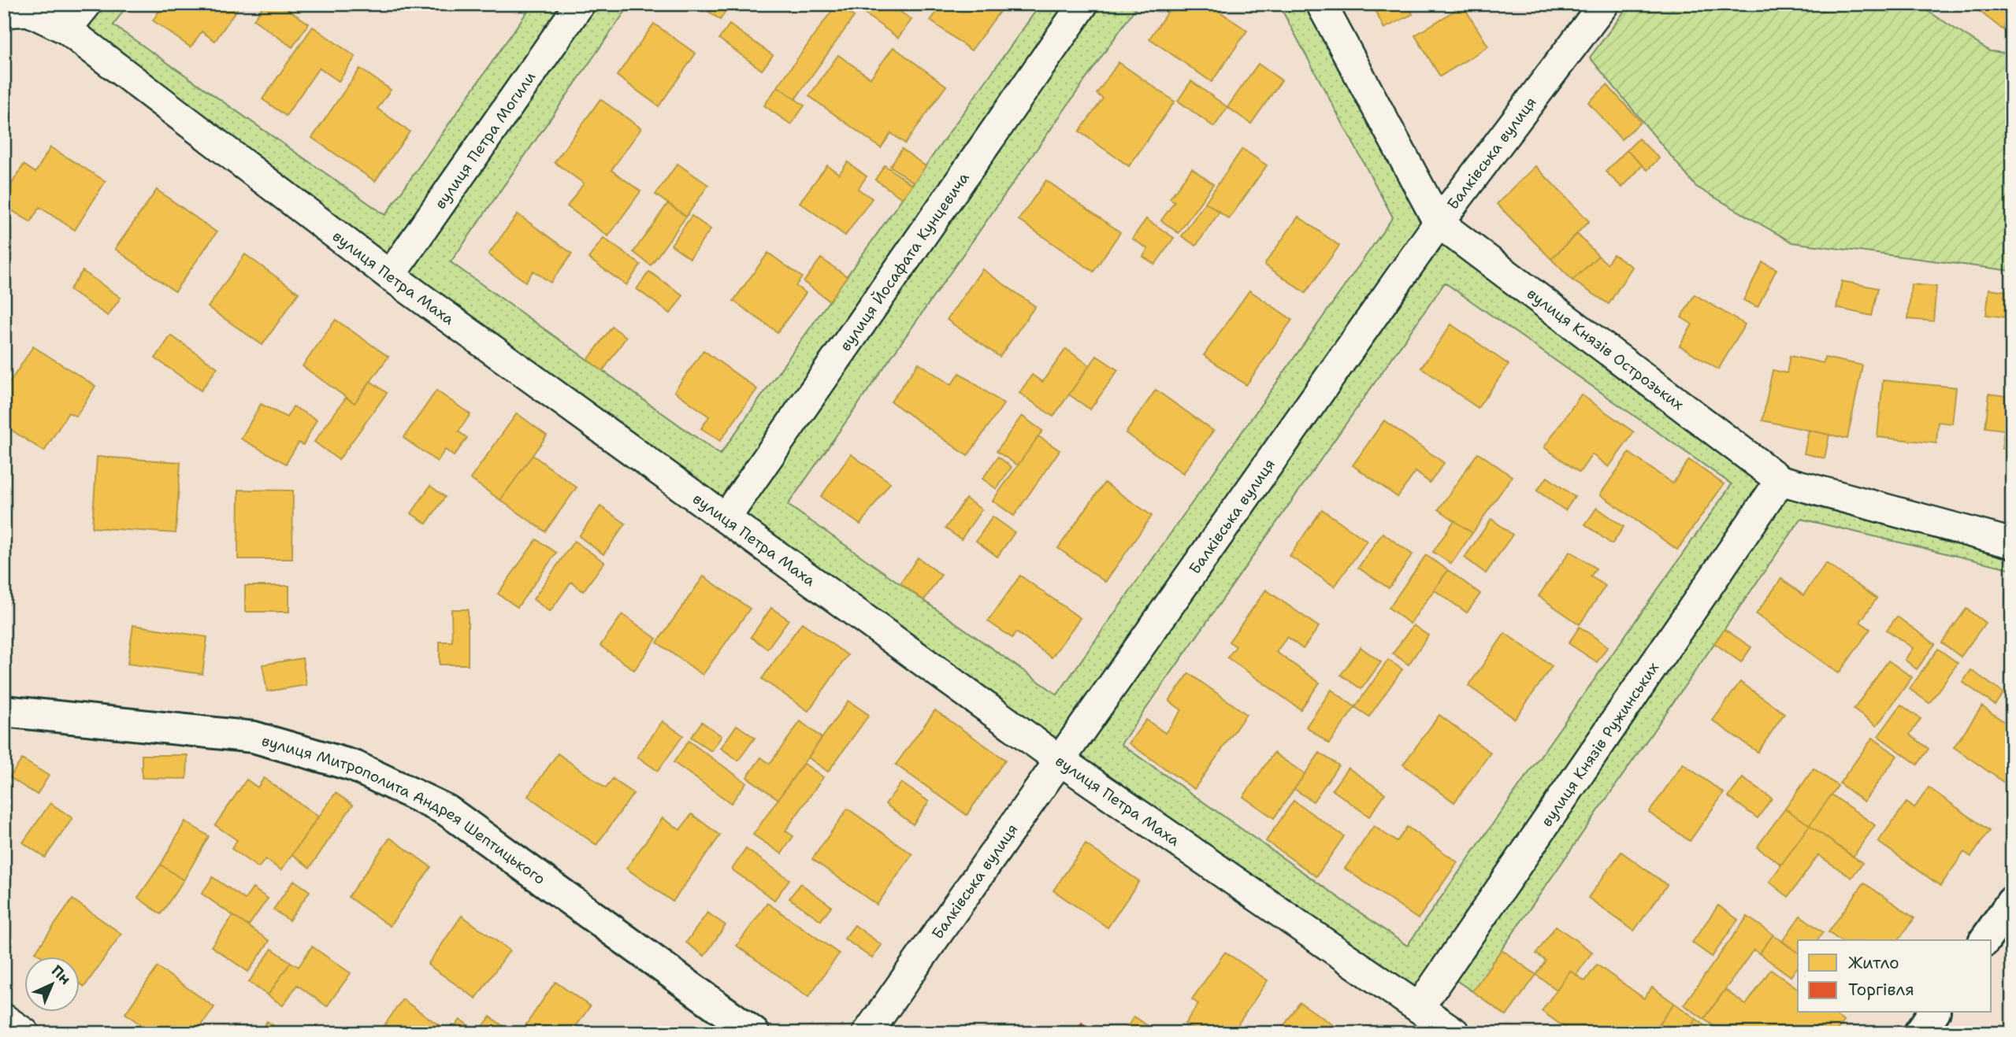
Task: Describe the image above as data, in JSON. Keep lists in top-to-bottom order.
{
  "streets": {
    "street": [
      "вулиця Петра Могили",
      "Балківська вулиця",
      "вулиця Йосафата Кунцевича",
      "вулиця Петра Маха",
      "вулиця Князів Острозьких",
      "вулиця Князів Ружинських",
      "вулиця Митрополита Андрея Шептицького"
    ]
  },
  "crossings": [
    ["вулиця Петра Могили", "вулиця Петра Маха"],
    ["Балківська вулиця", "вулиця Петра Маха"],
    ["Балківська вулиця", "вулиця Князів Острозьких"],
    ["вулиця Йосафата Кунцевича", "вулиця Петра Маха"],
    ["вулиця Петра Маха", "вулиця Князів Ружинських"],
    ["вулиця Князів Острозьких", "вулиця Князів Ружинських"]
  ],
  "legend": ["Житло", "Торгівля"],
  "north": "top right"
}
